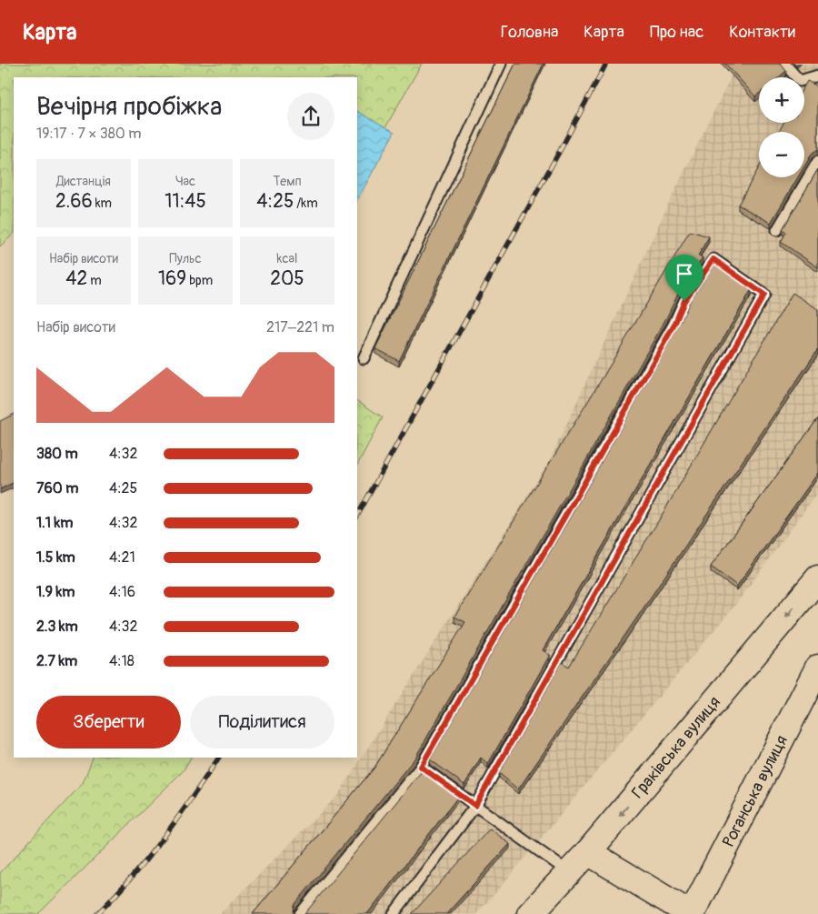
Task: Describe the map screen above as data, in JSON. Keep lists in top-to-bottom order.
{
  "streets": {
    "street": ["Граківська вулиця", "Роганська вулиця"]
  },
  "one_way": ["Граківська вулиця"],
  "page": {
    "header": "Карта",
    "nav": [
      "Головна",
      "Карта",
      "Про нас",
      "Контакти"
    ],
    "map_buttons": ["+", "−"],
    "heading": ["Вечірня пробіжка", "19:17 · 7 × 380 m"],
    "stats": [
      ["Дистанція", "2.66 km"],
      ["Час", "11:45"],
      ["Темп", "4:25 /km"],
      ["Набір висоти", "42 m"],
      ["Пульс", "169 bpm"],
      ["kcal", "205"]
    ],
    "chart": ["Набір висоти", "217–221 m"],
    "list": [
      {
        "name": "380 m",
        "note": "4:32"
      },
      {
        "name": "760 m",
        "note": "4:25"
      },
      {
        "name": "1.1 km",
        "note": "4:32"
      },
      {
        "name": "1.5 km",
        "note": "4:21"
      },
      {
        "name": "1.9 km",
        "note": "4:16"
      },
      {
        "name": "2.3 km",
        "note": "4:32"
      },
      {
        "name": "2.7 km",
        "note": "4:18"
      }
    ],
    "buttons": ["Зберегти", "Поділитися"]
  }
}
